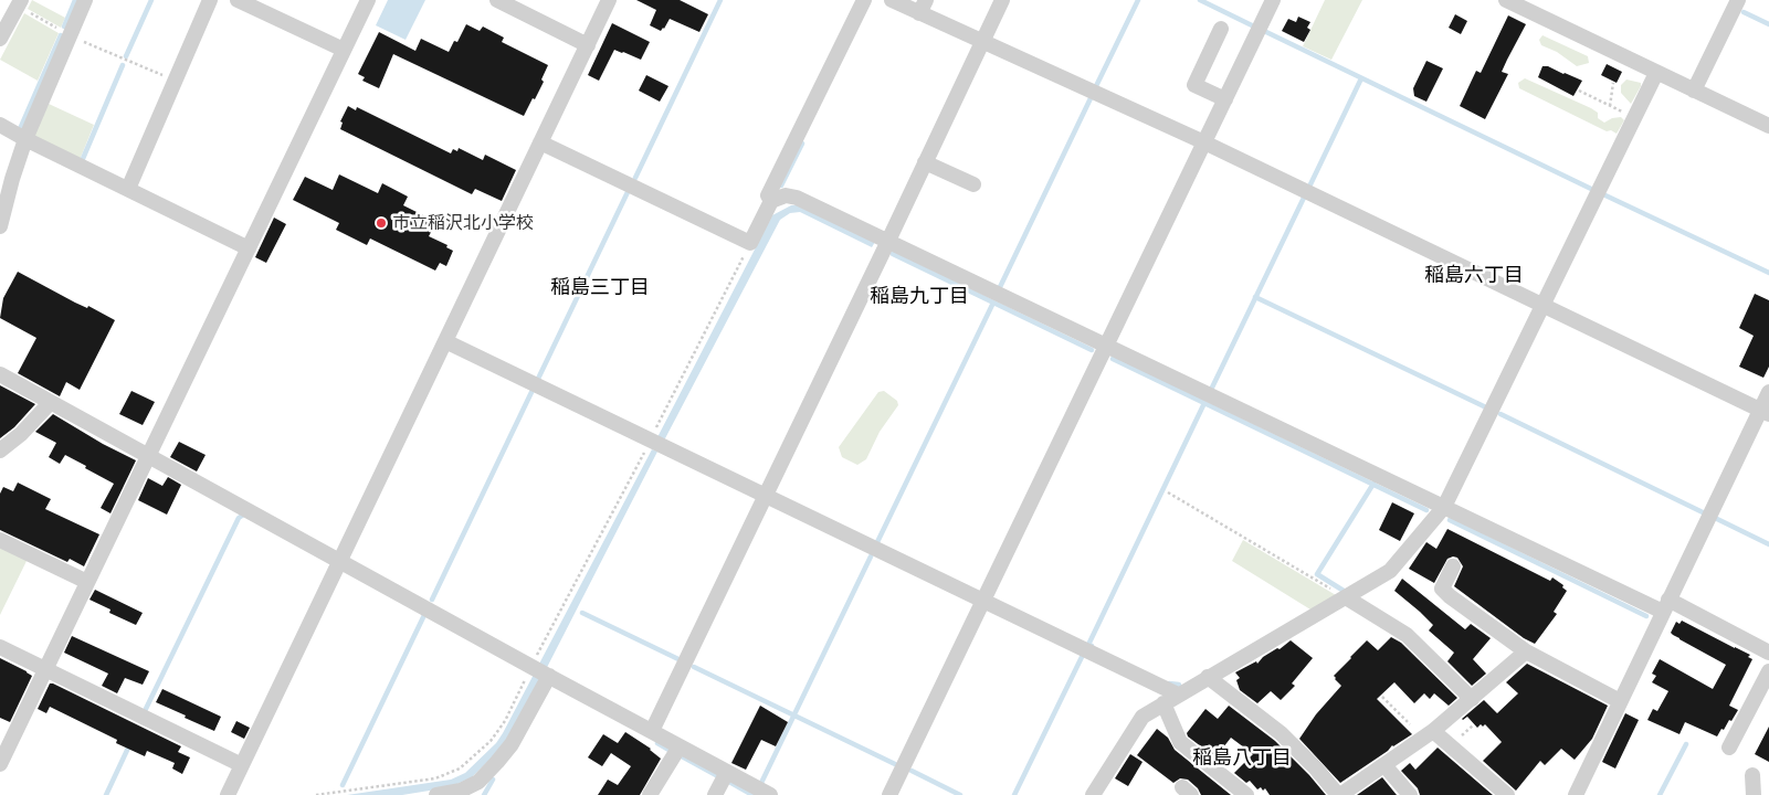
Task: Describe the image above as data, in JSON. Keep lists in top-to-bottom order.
{
  "districts": [
    "稲島六丁目",
    "稲島三丁目",
    "稲島九丁目",
    "稲島八丁目"
  ],
  "places": ["市立稲沢北小学校"]
}
